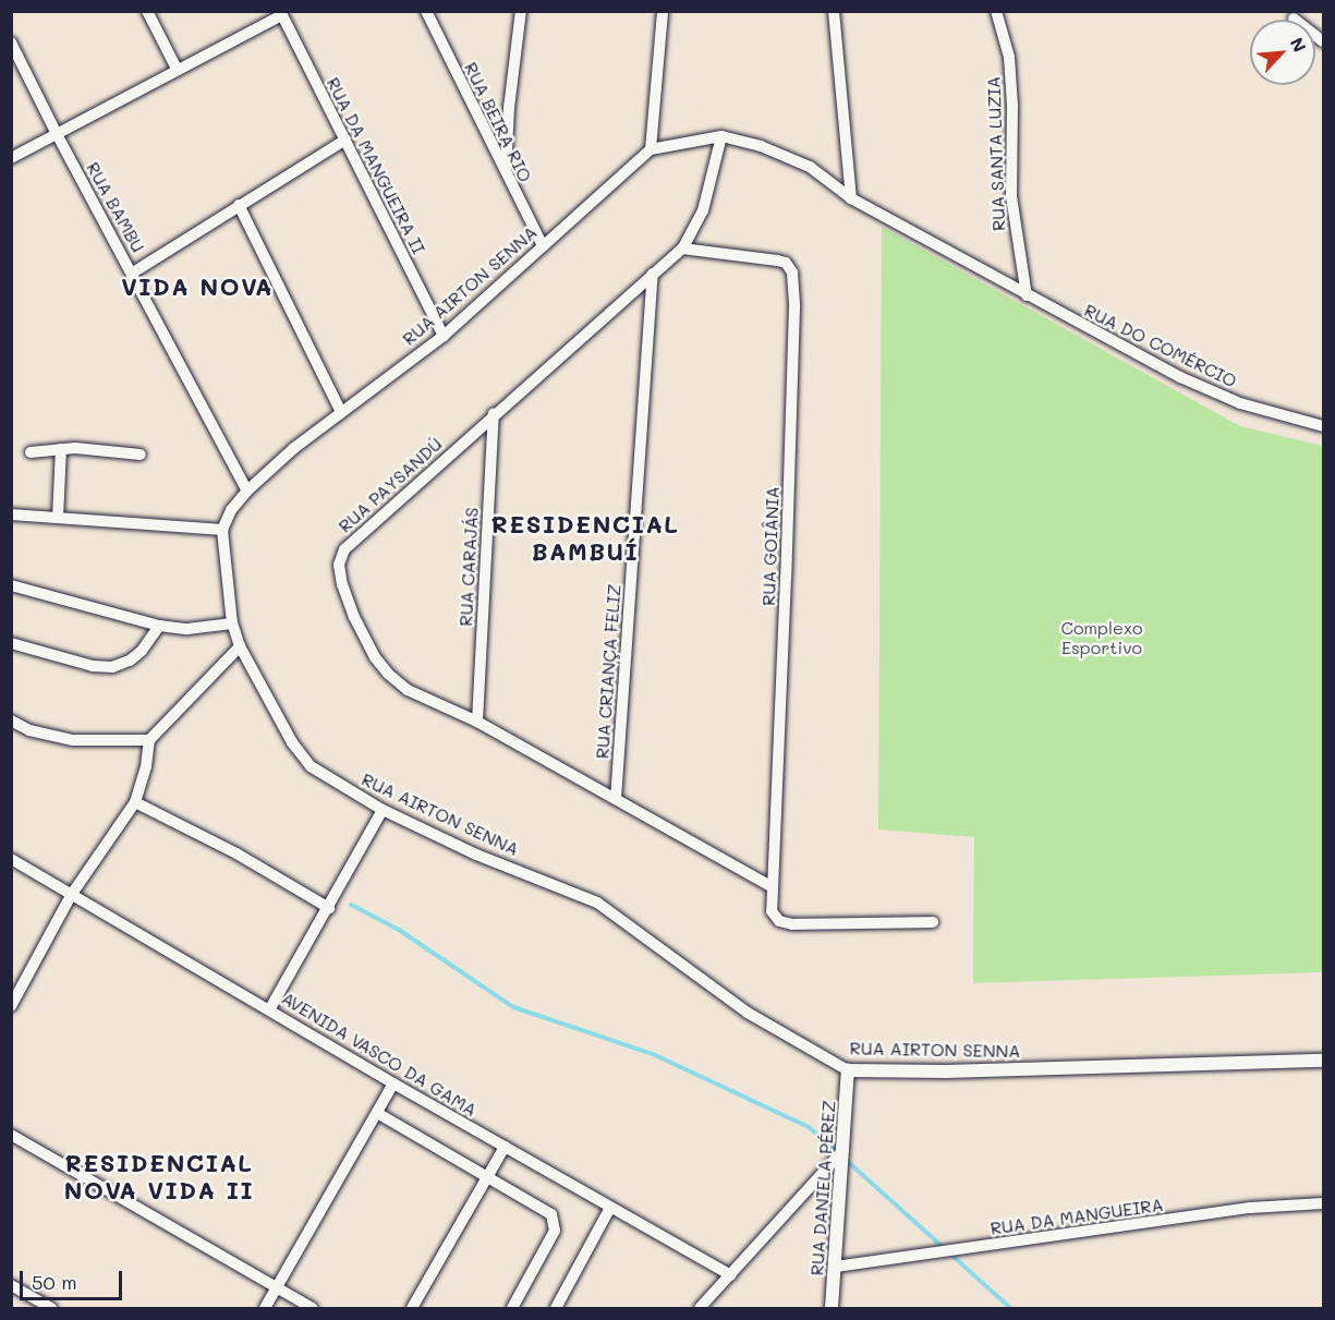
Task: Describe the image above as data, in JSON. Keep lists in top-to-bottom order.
{
  "streets": {
    "street": [
      "RUA BEIRA RIO",
      "RUA SANTA LUZIA",
      "RUA DA MANGUEIRA II",
      "RUA BAMBU",
      "RUA AIRTON SENNA",
      "RUA DO COMÉRCIO",
      "RUA PAYSANDÚ",
      "RUA GOIÂNIA",
      "RUA CARAJÁS",
      "RUA CRIANÇA FELIZ",
      "AVENIDA VASCO DA GAMA",
      "RUA DANIELA PÉREZ",
      "RUA DA MANGUEIRA"
    ]
  },
  "crossings": [
    ["RUA BEIRA RIO", "RUA AIRTON SENNA"],
    ["RUA SANTA LUZIA", "RUA DO COMÉRCIO"],
    ["RUA DA MANGUEIRA II", "RUA AIRTON SENNA"],
    ["RUA BAMBU", "RUA AIRTON SENNA"],
    ["RUA AIRTON SENNA", "RUA DANIELA PÉREZ"],
    ["RUA PAYSANDÚ", "RUA GOIÂNIA"],
    ["RUA PAYSANDÚ", "RUA CARAJÁS"],
    ["RUA PAYSANDÚ", "RUA CRIANÇA FELIZ"],
    ["RUA DANIELA PÉREZ", "RUA DA MANGUEIRA"]
  ],
  "districts": ["VIDA NOVA", "RESIDENCIAL BAMBUÍ", "RESIDENCIAL NOVA VIDA II"],
  "parks": ["Complexo Esportivo"],
  "scale_bar": "50 m",
  "north": "top right"
}
